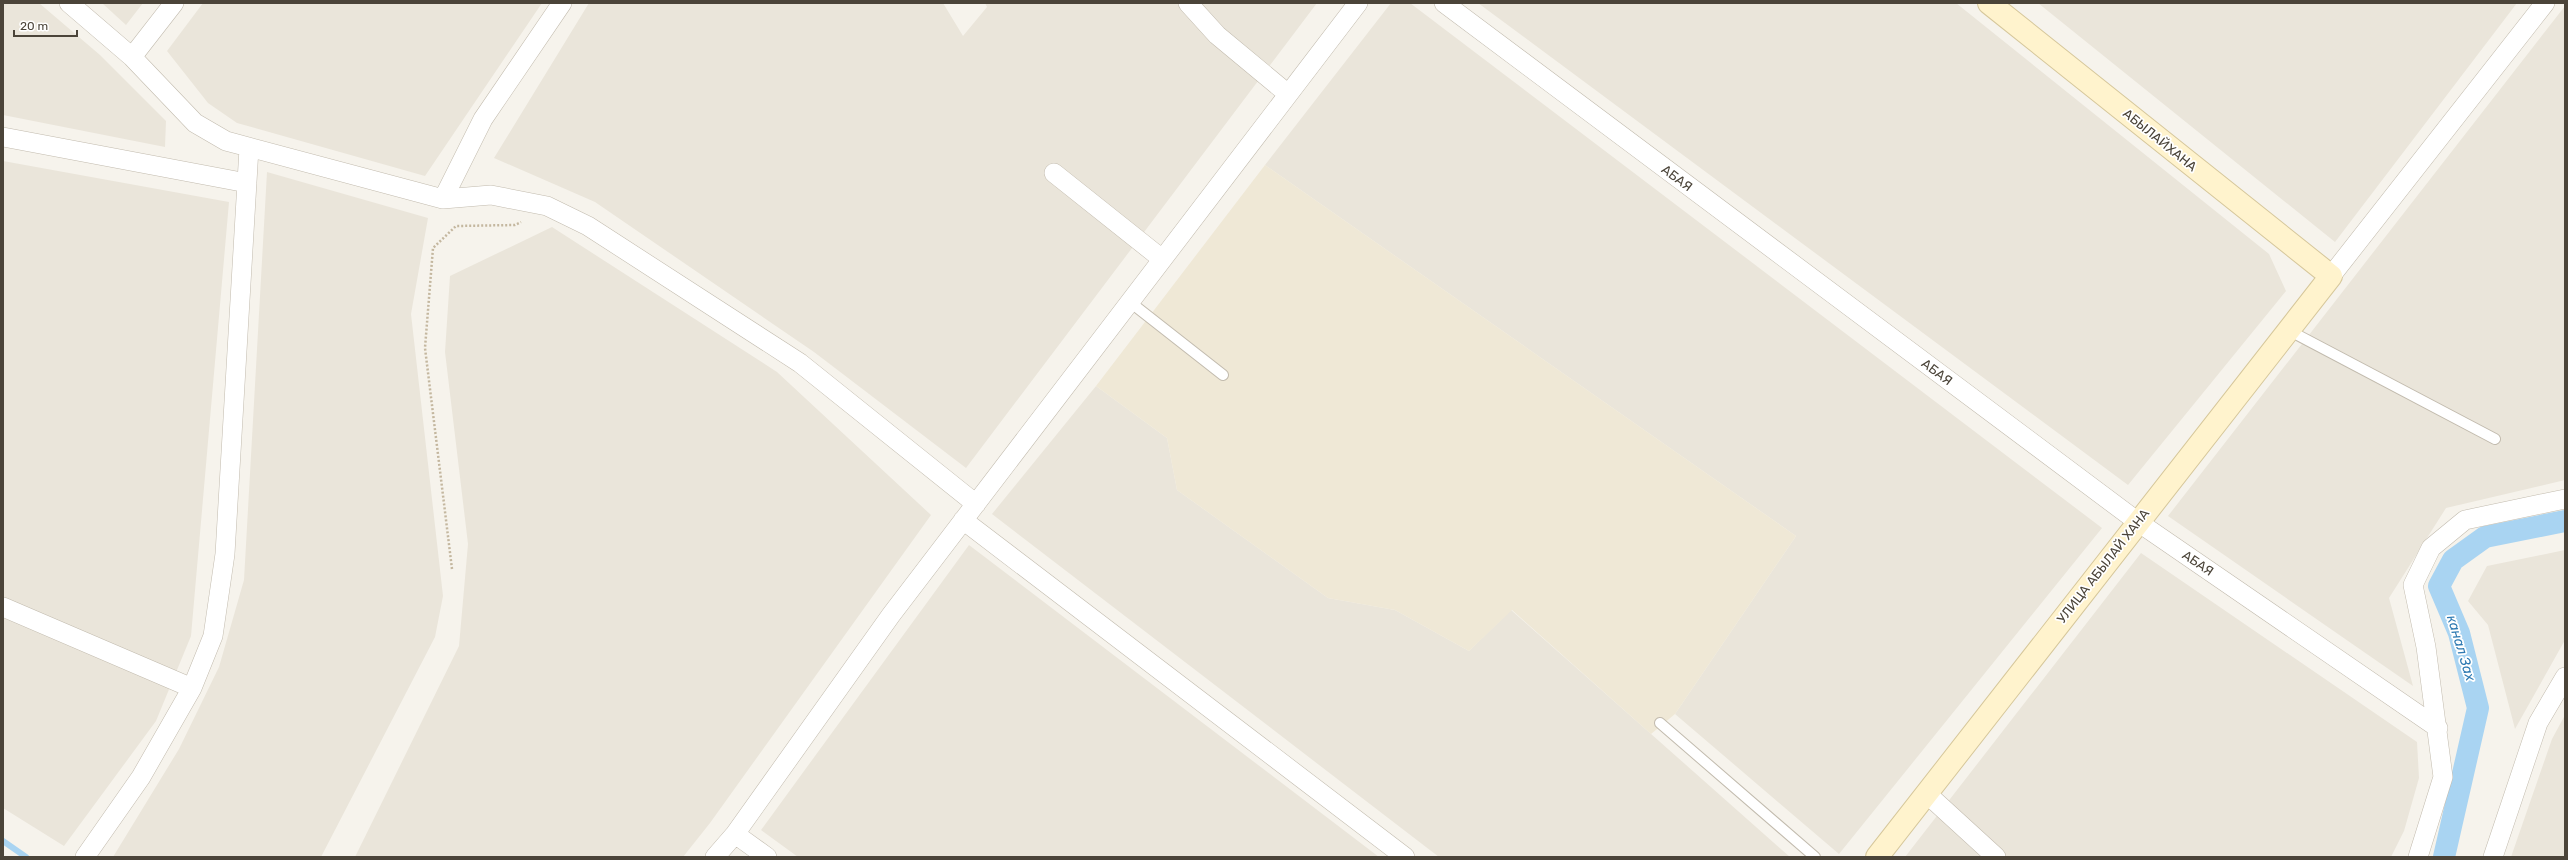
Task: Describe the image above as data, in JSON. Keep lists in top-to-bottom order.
{
  "streets": {
    "main road": ["АБЫЛАЙХАНА", "УЛИЦА АБЫЛАЙ ХАНА"],
    "street": ["АБАЯ"]
  },
  "crossings": [
    ["АБЫЛАЙХАНА", "УЛИЦА АБЫЛАЙ ХАНА"],
    ["АБАЯ", "УЛИЦА АБЫЛАЙ ХАНА"]
  ],
  "water": ["канал Зах"],
  "scale_bar": "20 m"
}
